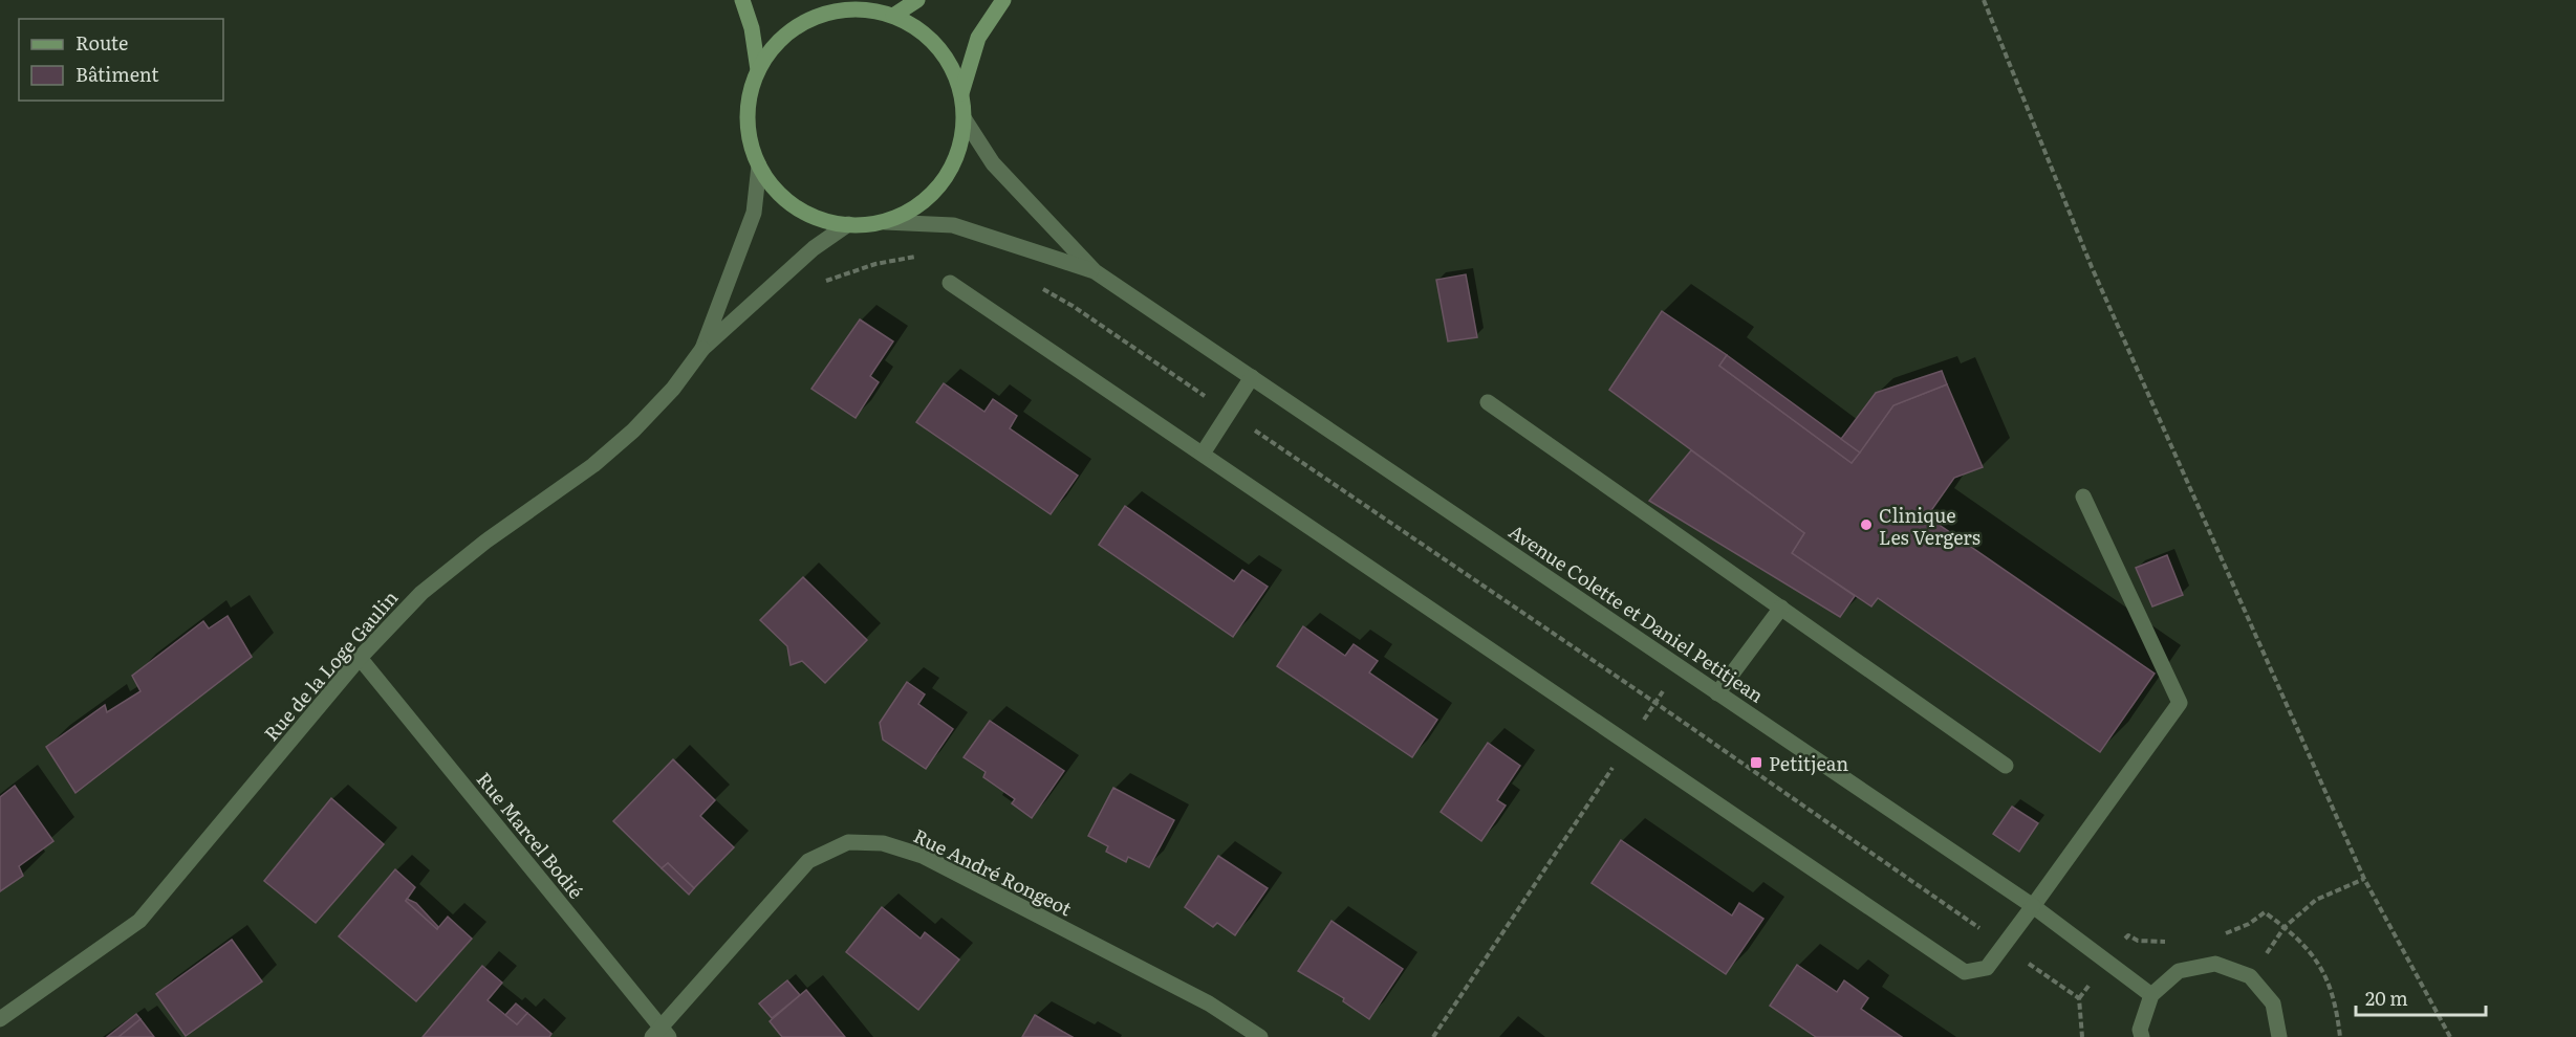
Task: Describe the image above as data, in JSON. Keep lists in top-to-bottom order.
{
  "streets": {
    "street": [
      "Avenue Colette et Daniel Petitjean",
      "Rue de la Loge Gaulin",
      "Rue Marcel Bodié",
      "Rue André Rongeot"
    ]
  },
  "crossings": [
    ["Avenue Colette et Daniel Petitjean", "Rue de la Loge Gaulin"],
    ["Rue de la Loge Gaulin", "Rue Marcel Bodié"],
    ["Rue Marcel Bodié", "Rue André Rongeot"]
  ],
  "places": {
    "other": ["Clinique Les Vergers"],
    "transit": ["Petitjean"]
  },
  "legend": ["Route", "Bâtiment"],
  "scale_bar": "20 m"
}
